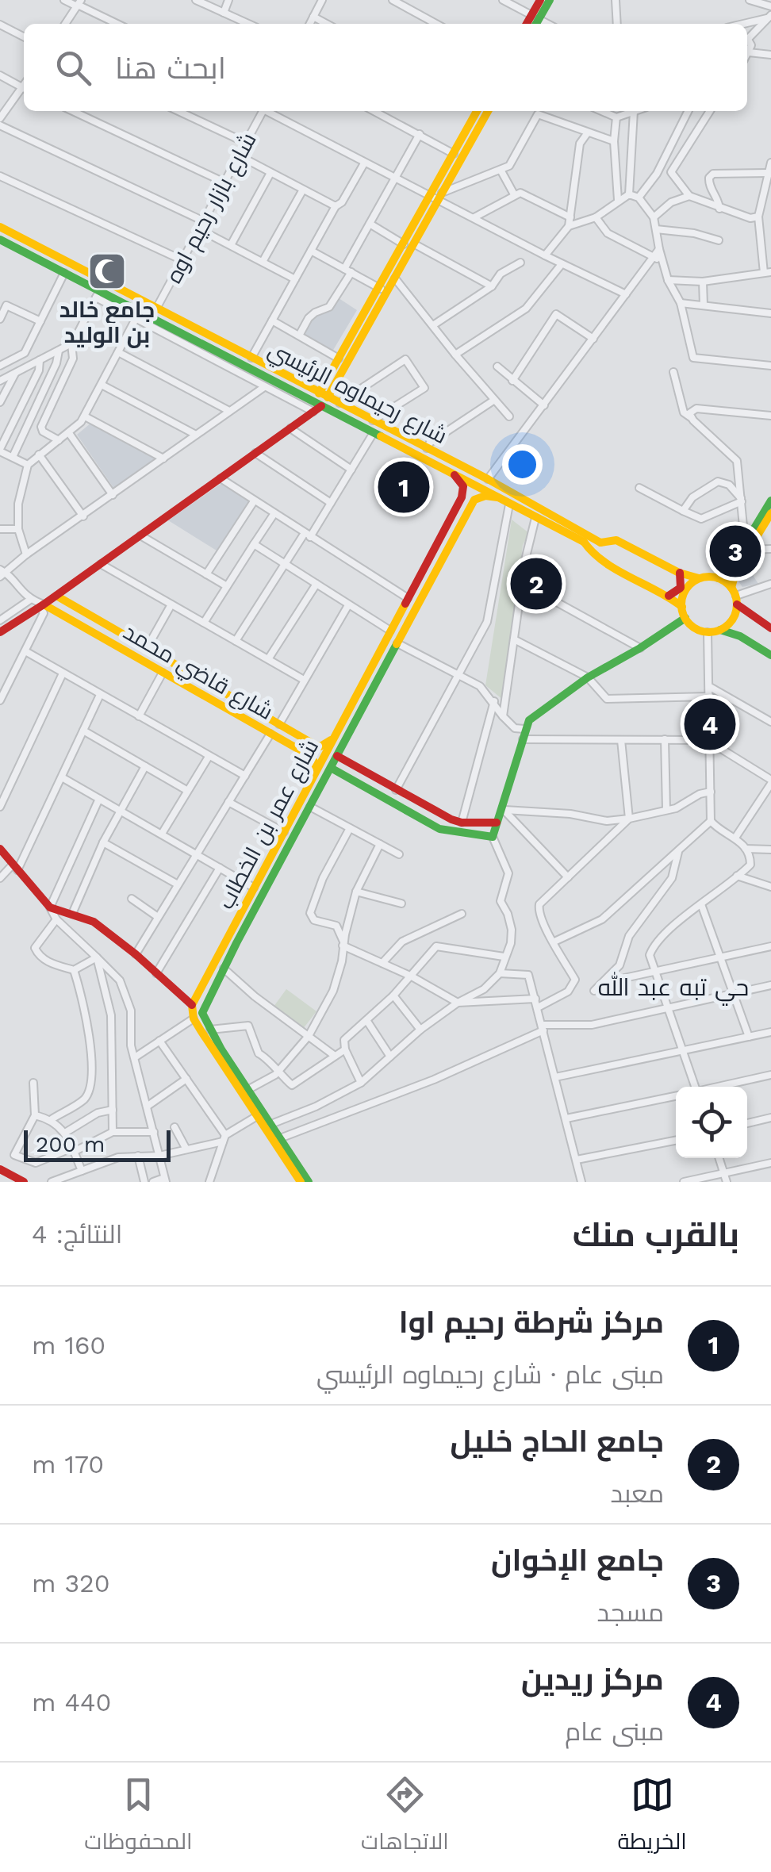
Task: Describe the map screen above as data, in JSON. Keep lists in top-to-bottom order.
{
  "streets": {
    "main road": ["شارع رحيماوه الرئيسي", "شارع قاضي محمد", "شارع عمر بن الخطاب"],
    "street": ["شارع بازار رحيم اوه"]
  },
  "crossings": [
    ["شارع بازار رحيم اوه", "شارع رحيماوه الرئيسي"],
    ["شارع قاضي محمد", "شارع عمر بن الخطاب"]
  ],
  "districts": ["حي تبه عبد الله"],
  "places": {
    "mosque": ["جامع خالد بن الوليد"]
  },
  "scale_bar": "200 m",
  "page": {
    "search": "ابحث هنا",
    "pins": [
      "1",
      "3",
      "2",
      "4"
    ],
    "scale": "200 m",
    "heading": ["بالقرب منك", "النتائج: 4"],
    "list": [
      {
        "mark": "1",
        "name": "مركز شرطة رحيم اوا",
        "note": "مبنى عام · شارع رحيماوه الرئيسي",
        "value": "160 m"
      },
      {
        "mark": "2",
        "name": "جامع الحاج خليل",
        "note": "معبد",
        "value": "170 m"
      },
      {
        "mark": "3",
        "name": "جامع الإخوان",
        "note": "مسجد",
        "value": "320 m"
      },
      {
        "mark": "4",
        "name": "مركز ريدين",
        "note": "مبنى عام",
        "value": "440 m"
      }
    ],
    "nav": ["الخريطة", "الاتجاهات", "المحفوظات"]
  }
}
